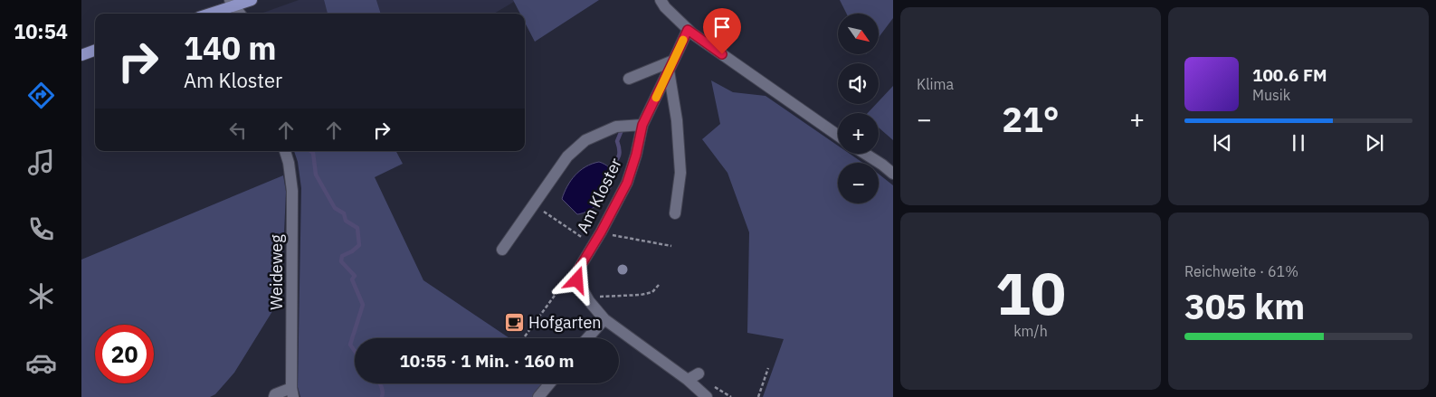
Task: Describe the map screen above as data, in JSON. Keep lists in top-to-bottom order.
{
  "streets": {
    "street": ["Am Kloster", "Weideweg"]
  },
  "places": {
    "cafe": ["Hofgarten"]
  },
  "north": "bottom right",
  "page": {
    "tabs": "10:54",
    "tile": [
      "Klima",
      ["10", "km/h"],
      ["Reichweite · 61%", "305 km"]
    ],
    "map_buttons": ["+", "−"],
    "turn": ["140 m", "Am Kloster"],
    "song": ["100.6 FM", "Musik"],
    "heat": ["−", "21°", "+"],
    "limit": "20",
    "trip": "10:55 · 1 Min. · 160 m"
  }
}
